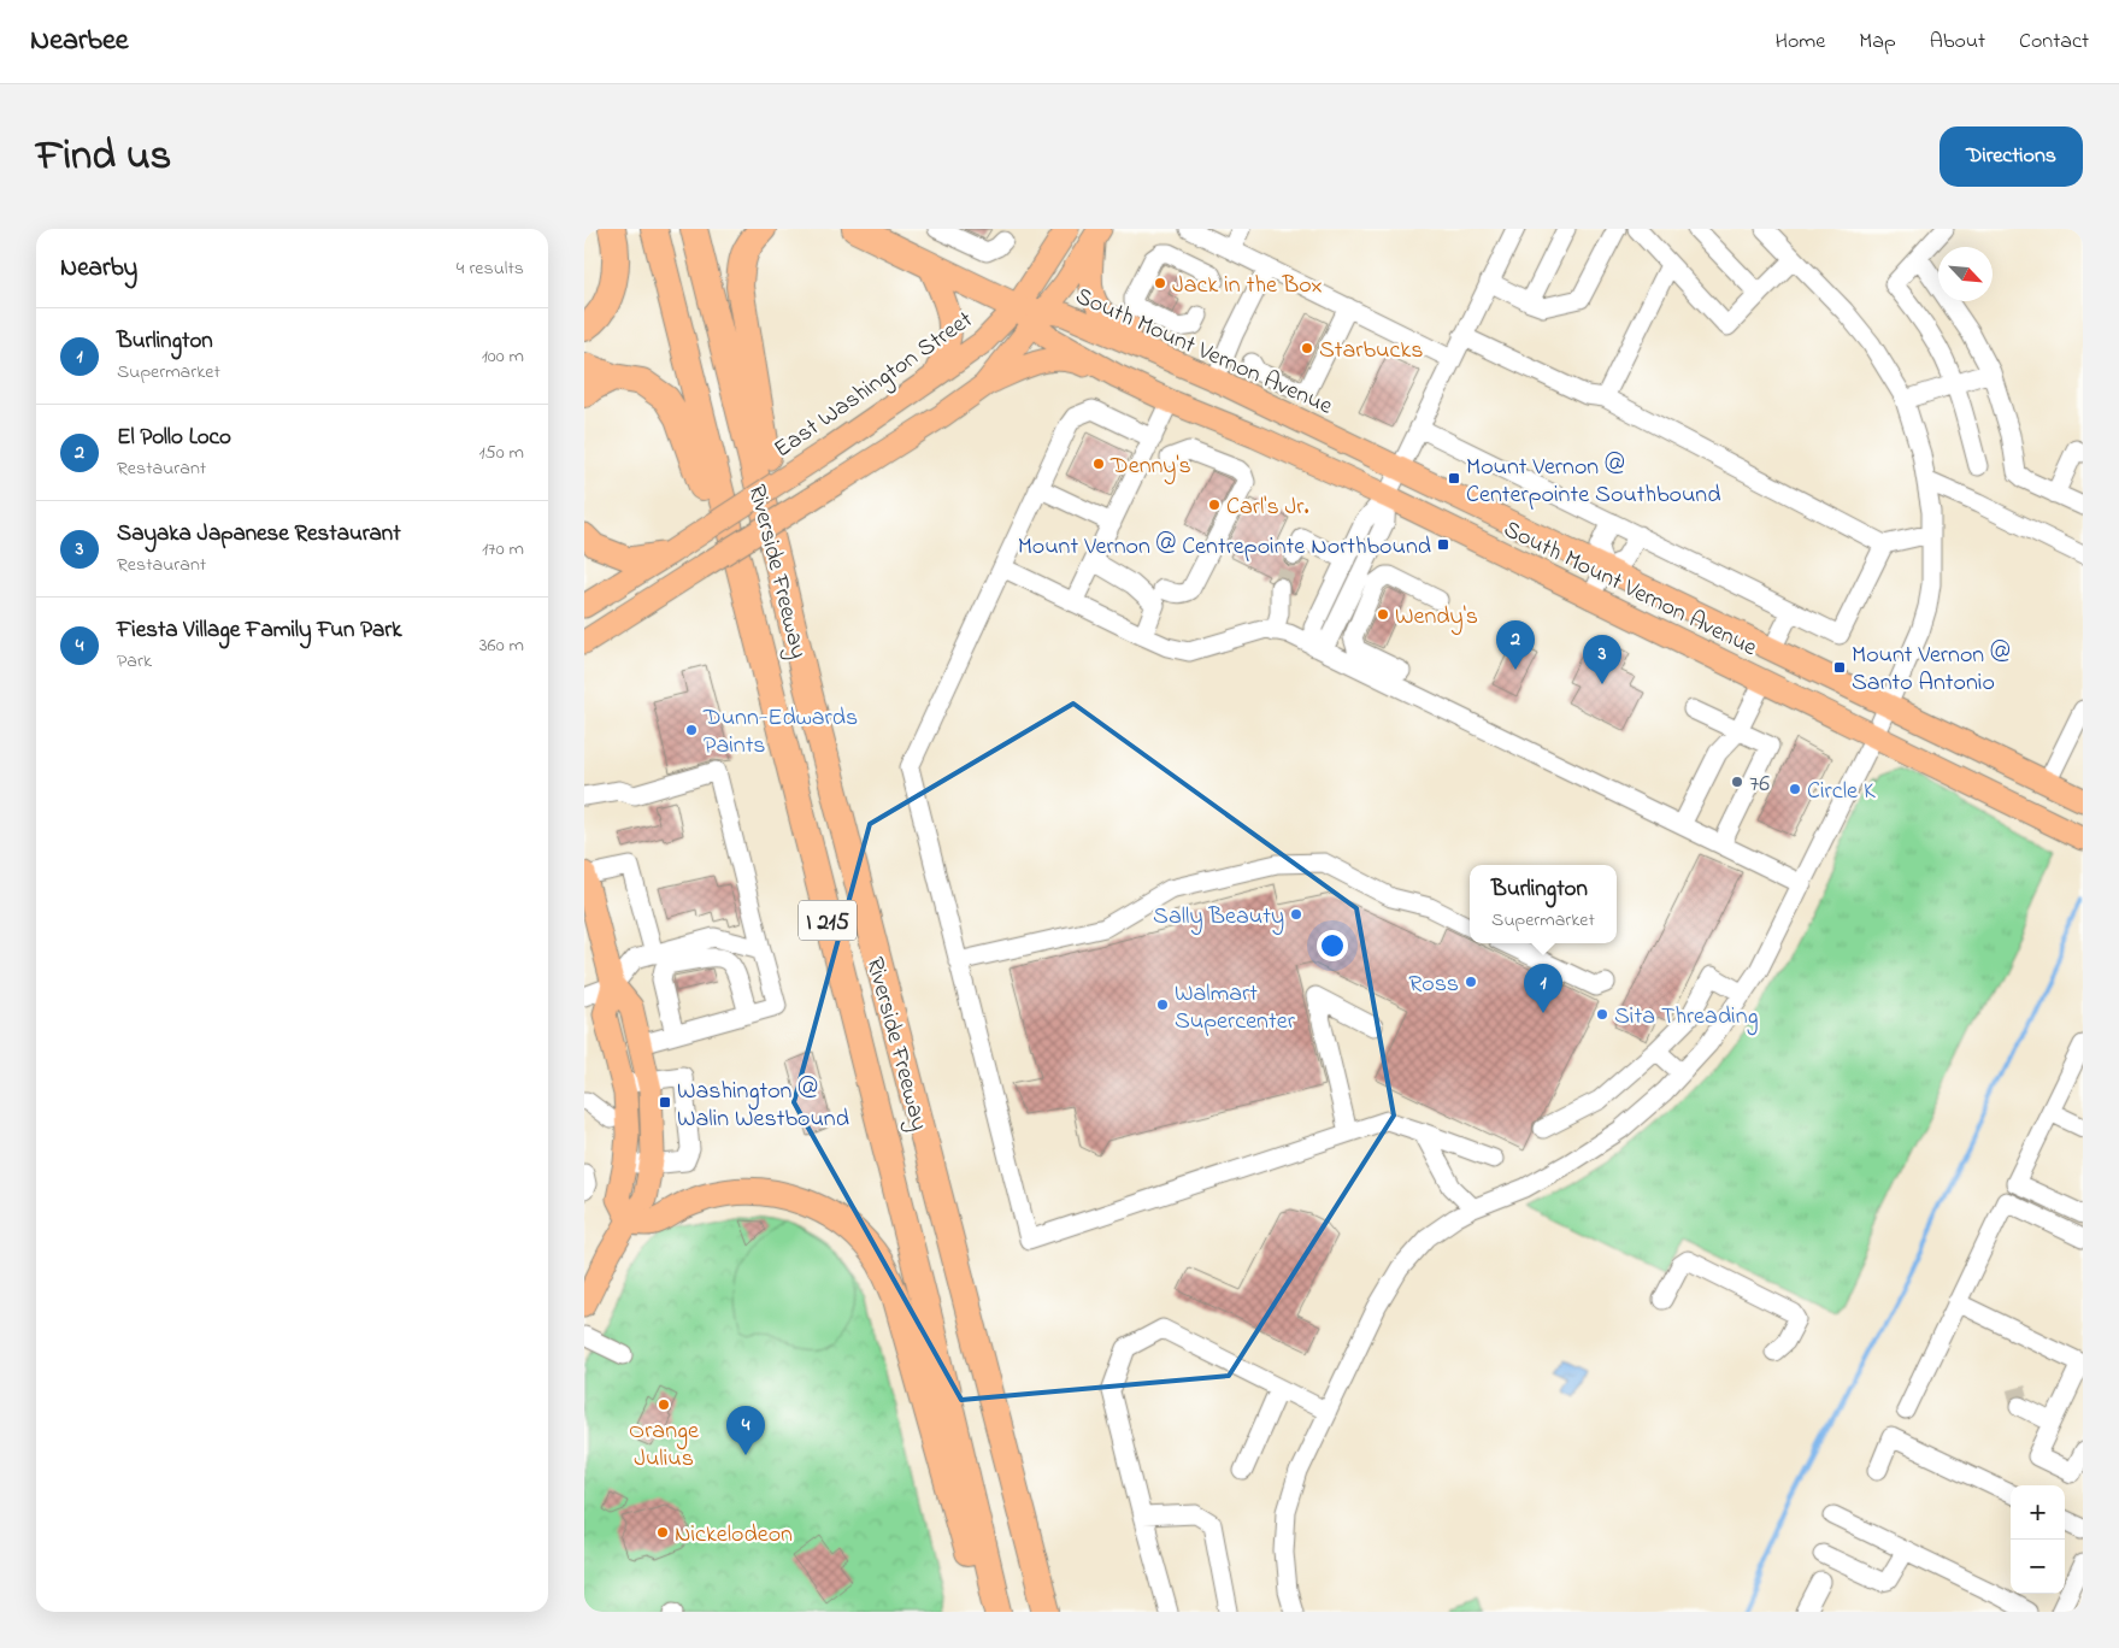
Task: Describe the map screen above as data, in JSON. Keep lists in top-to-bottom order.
{
  "streets": {
    "highway": ["Riverside Freeway", "I 215"],
    "main road": ["South Mount Vernon Avenue", "East Washington Street"]
  },
  "crossings": [
    ["South Mount Vernon Avenue", "East Washington Street"]
  ],
  "places": {
    "other": [
      "Jack in the Box",
      "Starbucks",
      "Denny's",
      "Carl's Jr.",
      "Wendy's",
      "Dunn-Edwards Paints",
      "76",
      "Circle K",
      "Sally Beauty",
      "Ross",
      "Walmart Supercenter",
      "Sita Threading",
      "Orange Julius",
      "Nickelodeon"
    ],
    "transit": [
      "Mount Vernon @ Centerpointe Southbound",
      "Mount Vernon @ Centrepointe Northbound",
      "Mount Vernon @ Santo Antonio",
      "Washington @ Walin Westbound"
    ]
  },
  "north": "bottom right",
  "page": {
    "header": "Nearbee",
    "nav": [
      "Home",
      "Map",
      "About",
      "Contact"
    ],
    "title": "Find us",
    "buttons": "Directions",
    "heading": ["Nearby", "4 results"],
    "list": [
      {
        "mark": "1",
        "name": "Burlington",
        "note": "Supermarket",
        "value": "100 m"
      },
      {
        "mark": "2",
        "name": "El Pollo Loco",
        "note": "Restaurant",
        "value": "150 m"
      },
      {
        "mark": "3",
        "name": "Sayaka Japanese Restaurant",
        "note": "Restaurant",
        "value": "170 m"
      },
      {
        "mark": "4",
        "name": "Fiesta Village Family Fun Park",
        "note": "Park",
        "value": "360 m"
      }
    ],
    "pins": [
      "2",
      "3",
      "1",
      "4"
    ],
    "popup": ["Burlington", "Supermarket"],
    "map_buttons": ["+", "−"]
  }
}
